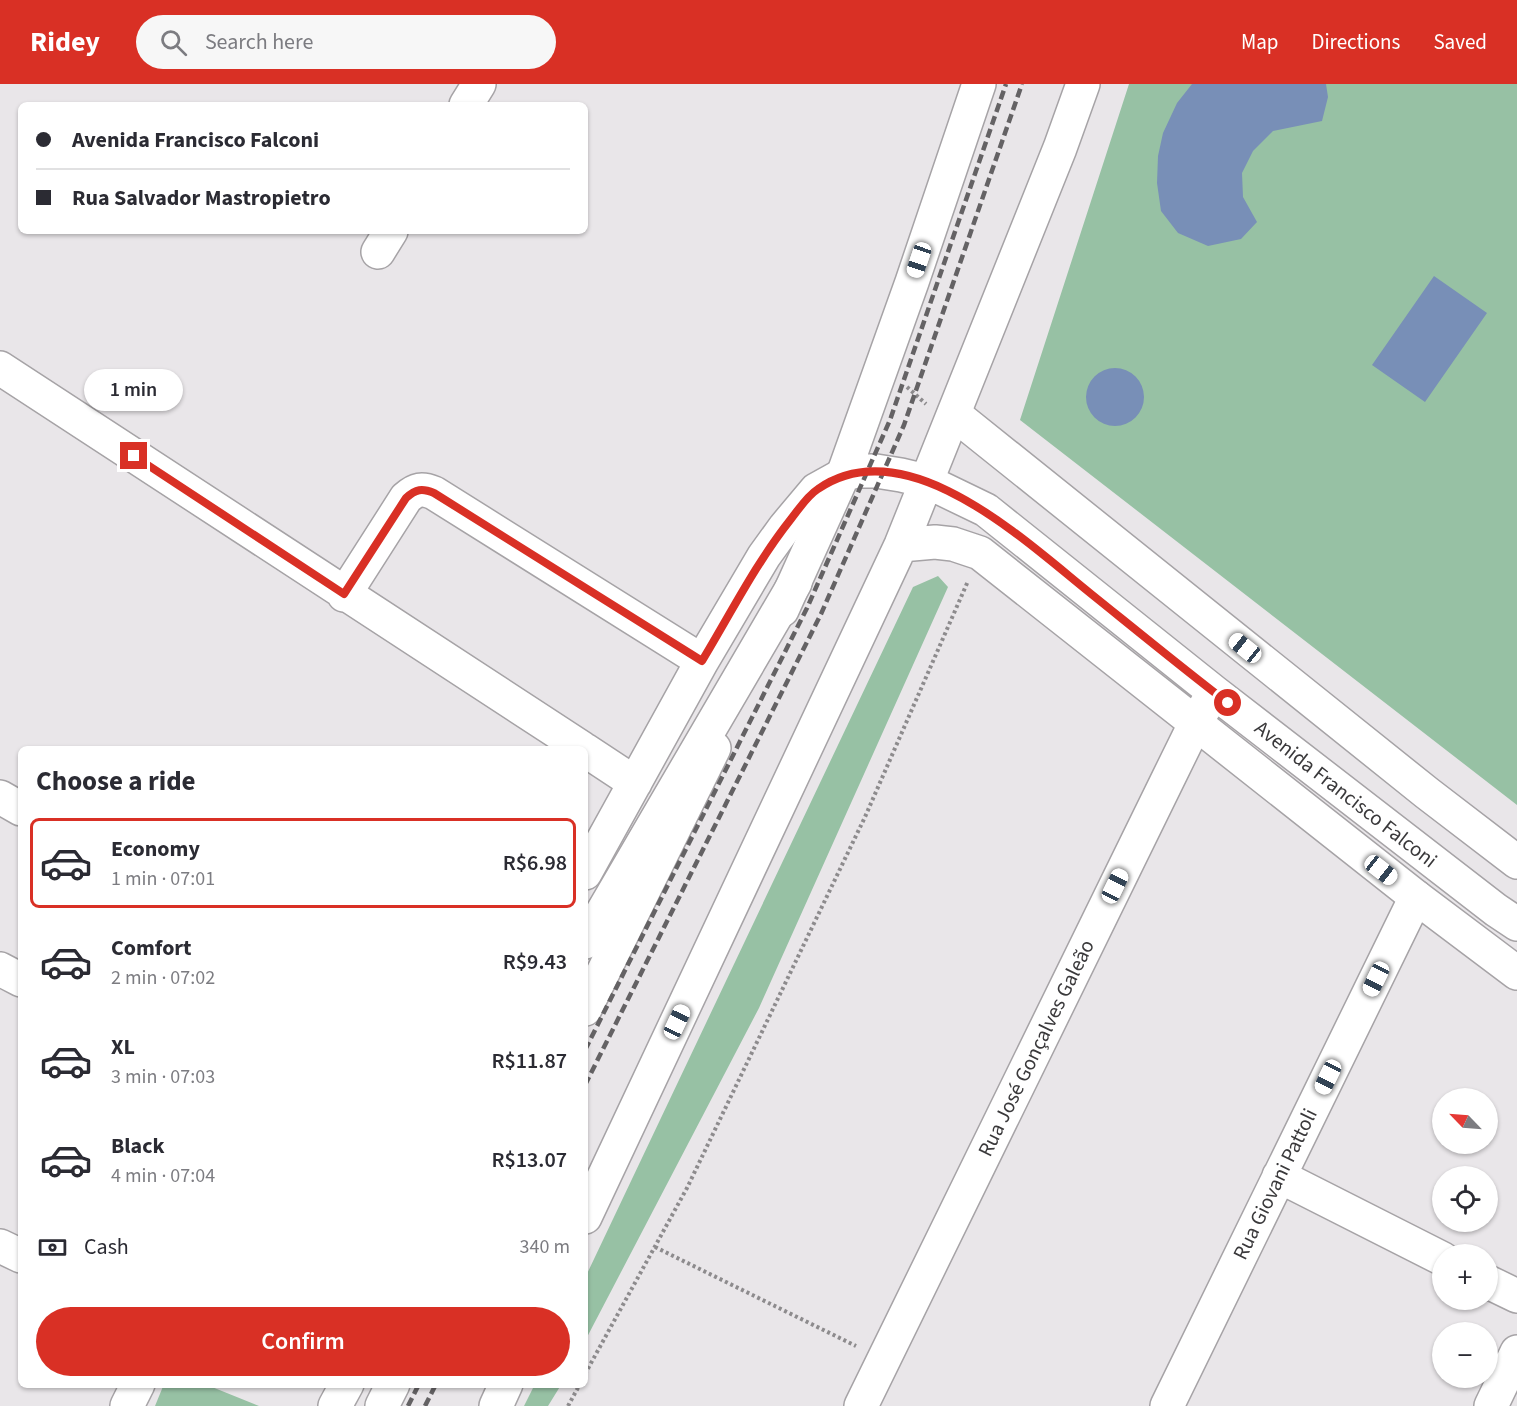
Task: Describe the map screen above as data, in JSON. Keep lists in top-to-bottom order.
{
  "streets": {
    "main road": ["Avenida Francisco Falconi", "Rua José Gonçalves Galeão", "Rua Giovani Pattoli"]
  },
  "crossings": [
    ["Avenida Francisco Falconi", "Rua José Gonçalves Galeão"],
    ["Avenida Francisco Falconi", "Rua Giovani Pattoli"]
  ],
  "north": "top left",
  "page": {
    "header": "Ridey",
    "search": "Search here",
    "nav": ["Map", "Directions", "Saved"],
    "banner": ["Avenida Francisco Falconi", "Rua Salvador Mastropietro"],
    "bubble": "1 min",
    "heading": "Choose a ride",
    "list": [
      {
        "name": "Economy",
        "note": "1 min · 07:01",
        "value": "R$6.98"
      },
      {
        "name": "Comfort",
        "note": "2 min · 07:02",
        "value": "R$9.43"
      },
      {
        "name": "XL",
        "note": "3 min · 07:03",
        "value": "R$11.87"
      },
      {
        "name": "Black",
        "note": "4 min · 07:04",
        "value": "R$13.07"
      }
    ],
    "map_buttons": ["+", "−"],
    "pay": ["Cash", "340 m"],
    "buttons": "Confirm"
  }
}
